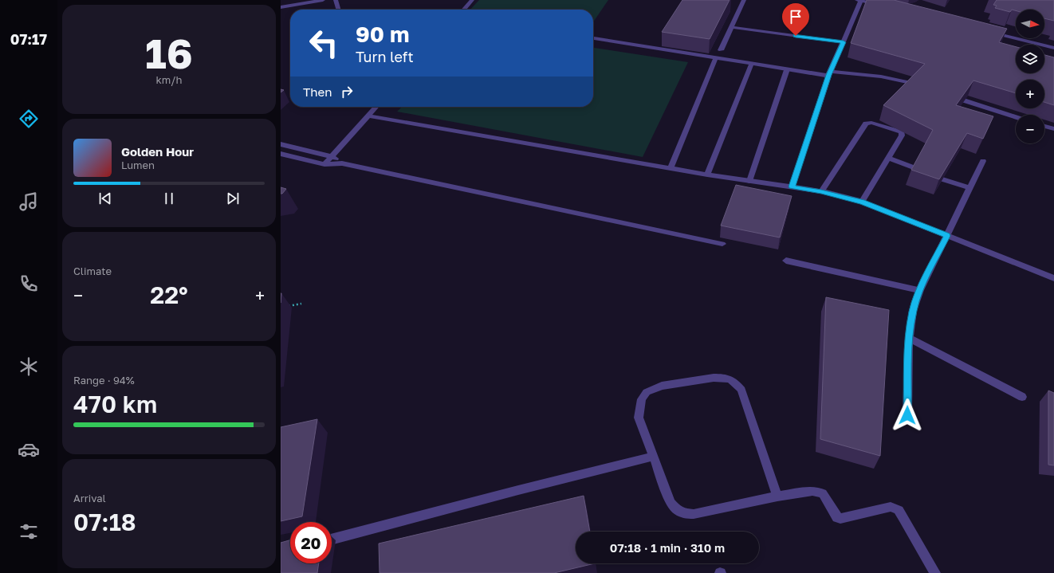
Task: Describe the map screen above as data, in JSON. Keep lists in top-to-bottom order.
{
  "north": "right",
  "page": {
    "tabs": "07:17",
    "tile": [
      ["16", "km/h"],
      "Climate",
      ["Range · 94%", "470 km"],
      ["Arrival", "07:18"]
    ],
    "map_buttons": ["+", "−"],
    "turn": ["90 m", "Turn left"],
    "then": "Then",
    "song": ["Golden Hour", "Lumen"],
    "heat": ["−", "22°", "+"],
    "limit": "20",
    "trip": "07:18 · 1 min · 310 m"
  }
}
